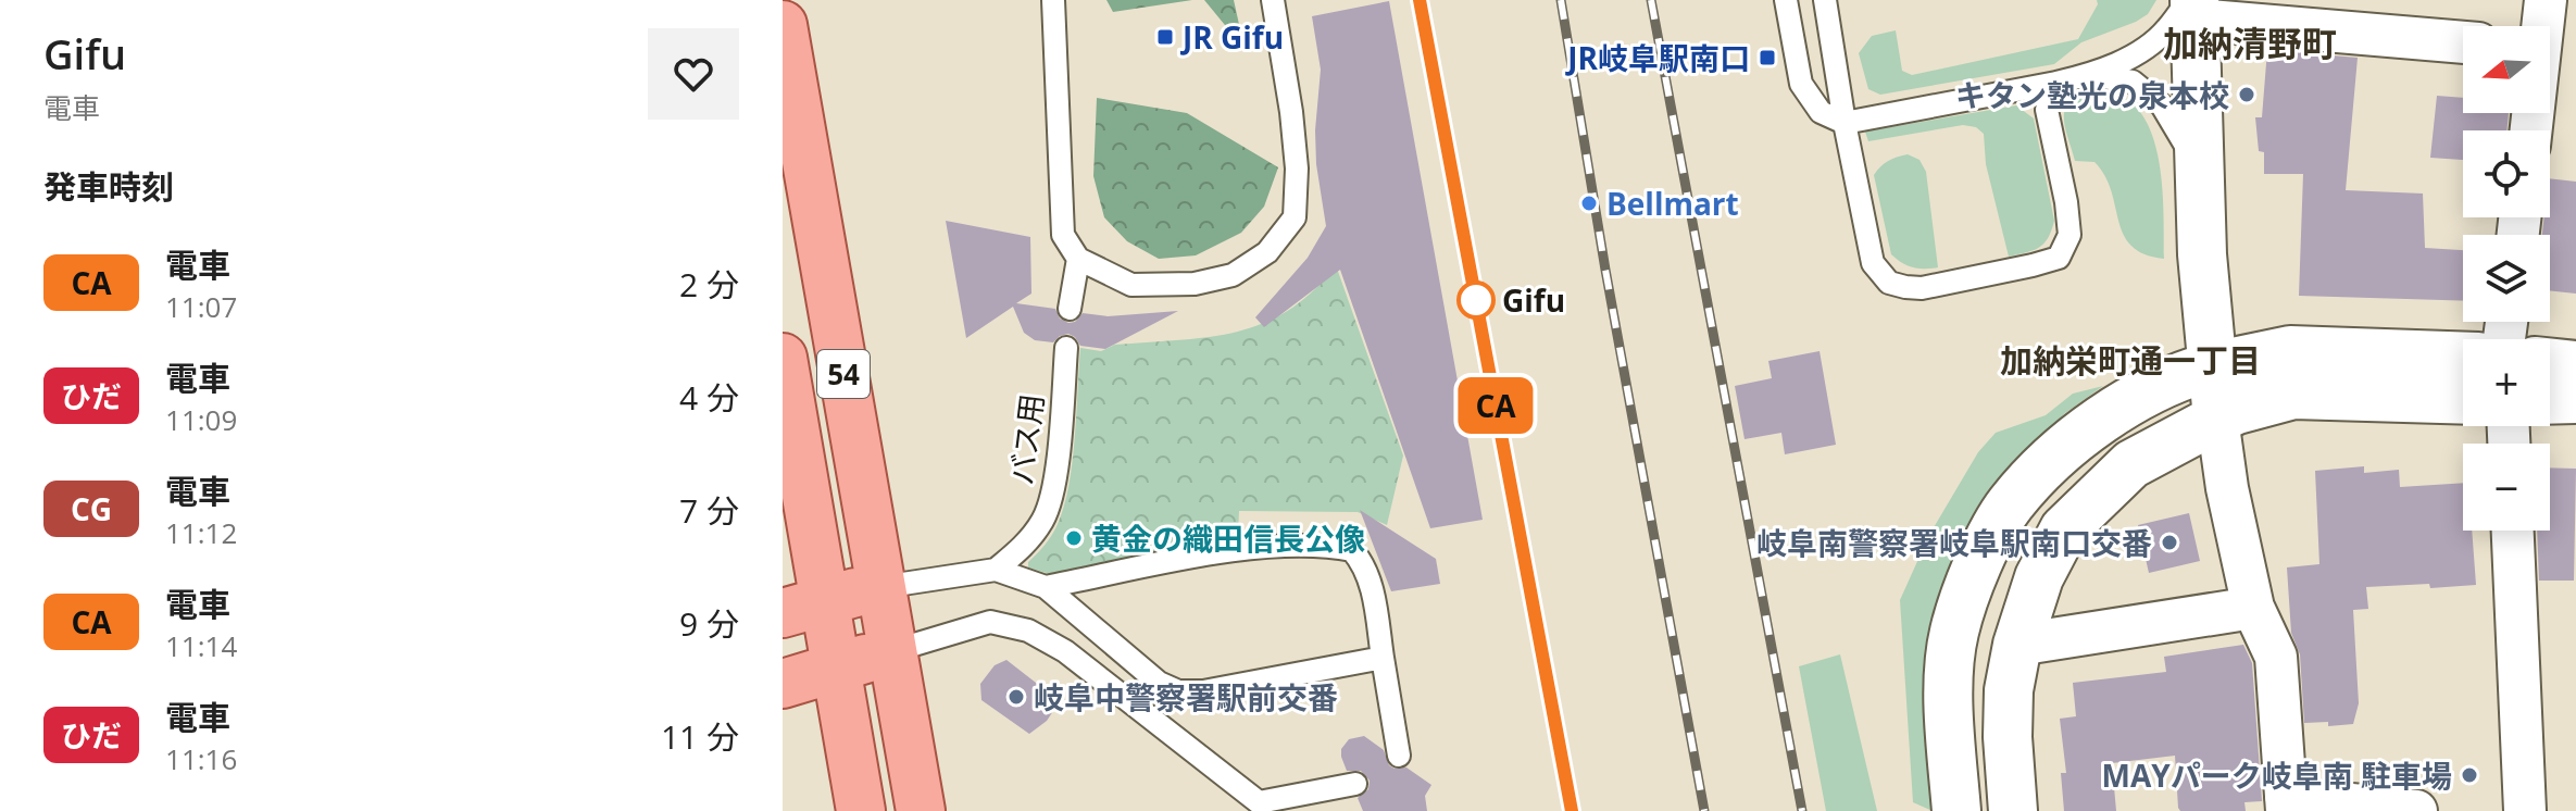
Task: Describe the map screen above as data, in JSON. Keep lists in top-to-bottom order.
{
  "streets": {
    "main road": ["54"],
    "lane": ["バス用"]
  },
  "districts": ["加納清野町", "加納栄町通一丁目"],
  "places": {
    "transit": ["JR Gifu", "JR岐阜駅南口"],
    "other": [
      "キタン塾光の泉本校",
      "Bellmart",
      "Gifu",
      "黄金の織田信長公像",
      "岐阜南警察署岐阜駅南口交番",
      "岐阜中警察署駅前交番",
      "MAYパーク岐阜南 駐車場"
    ]
  },
  "north": "left",
  "page": {
    "heading": [
      ["Gifu", "電車"],
      "発車時刻"
    ],
    "on_map": "CA",
    "map_buttons": ["+", "−"],
    "list": [
      {
        "mark": "CA",
        "name": "電車",
        "note": "11:07",
        "value": "2 分"
      },
      {
        "mark": "ひだ",
        "name": "電車",
        "note": "11:09",
        "value": "4 分"
      },
      {
        "mark": "CG",
        "name": "電車",
        "note": "11:12",
        "value": "7 分"
      },
      {
        "mark": "CA",
        "name": "電車",
        "note": "11:14",
        "value": "9 分"
      },
      {
        "mark": "ひだ",
        "name": "電車",
        "note": "11:16",
        "value": "11 分"
      }
    ]
  }
}
